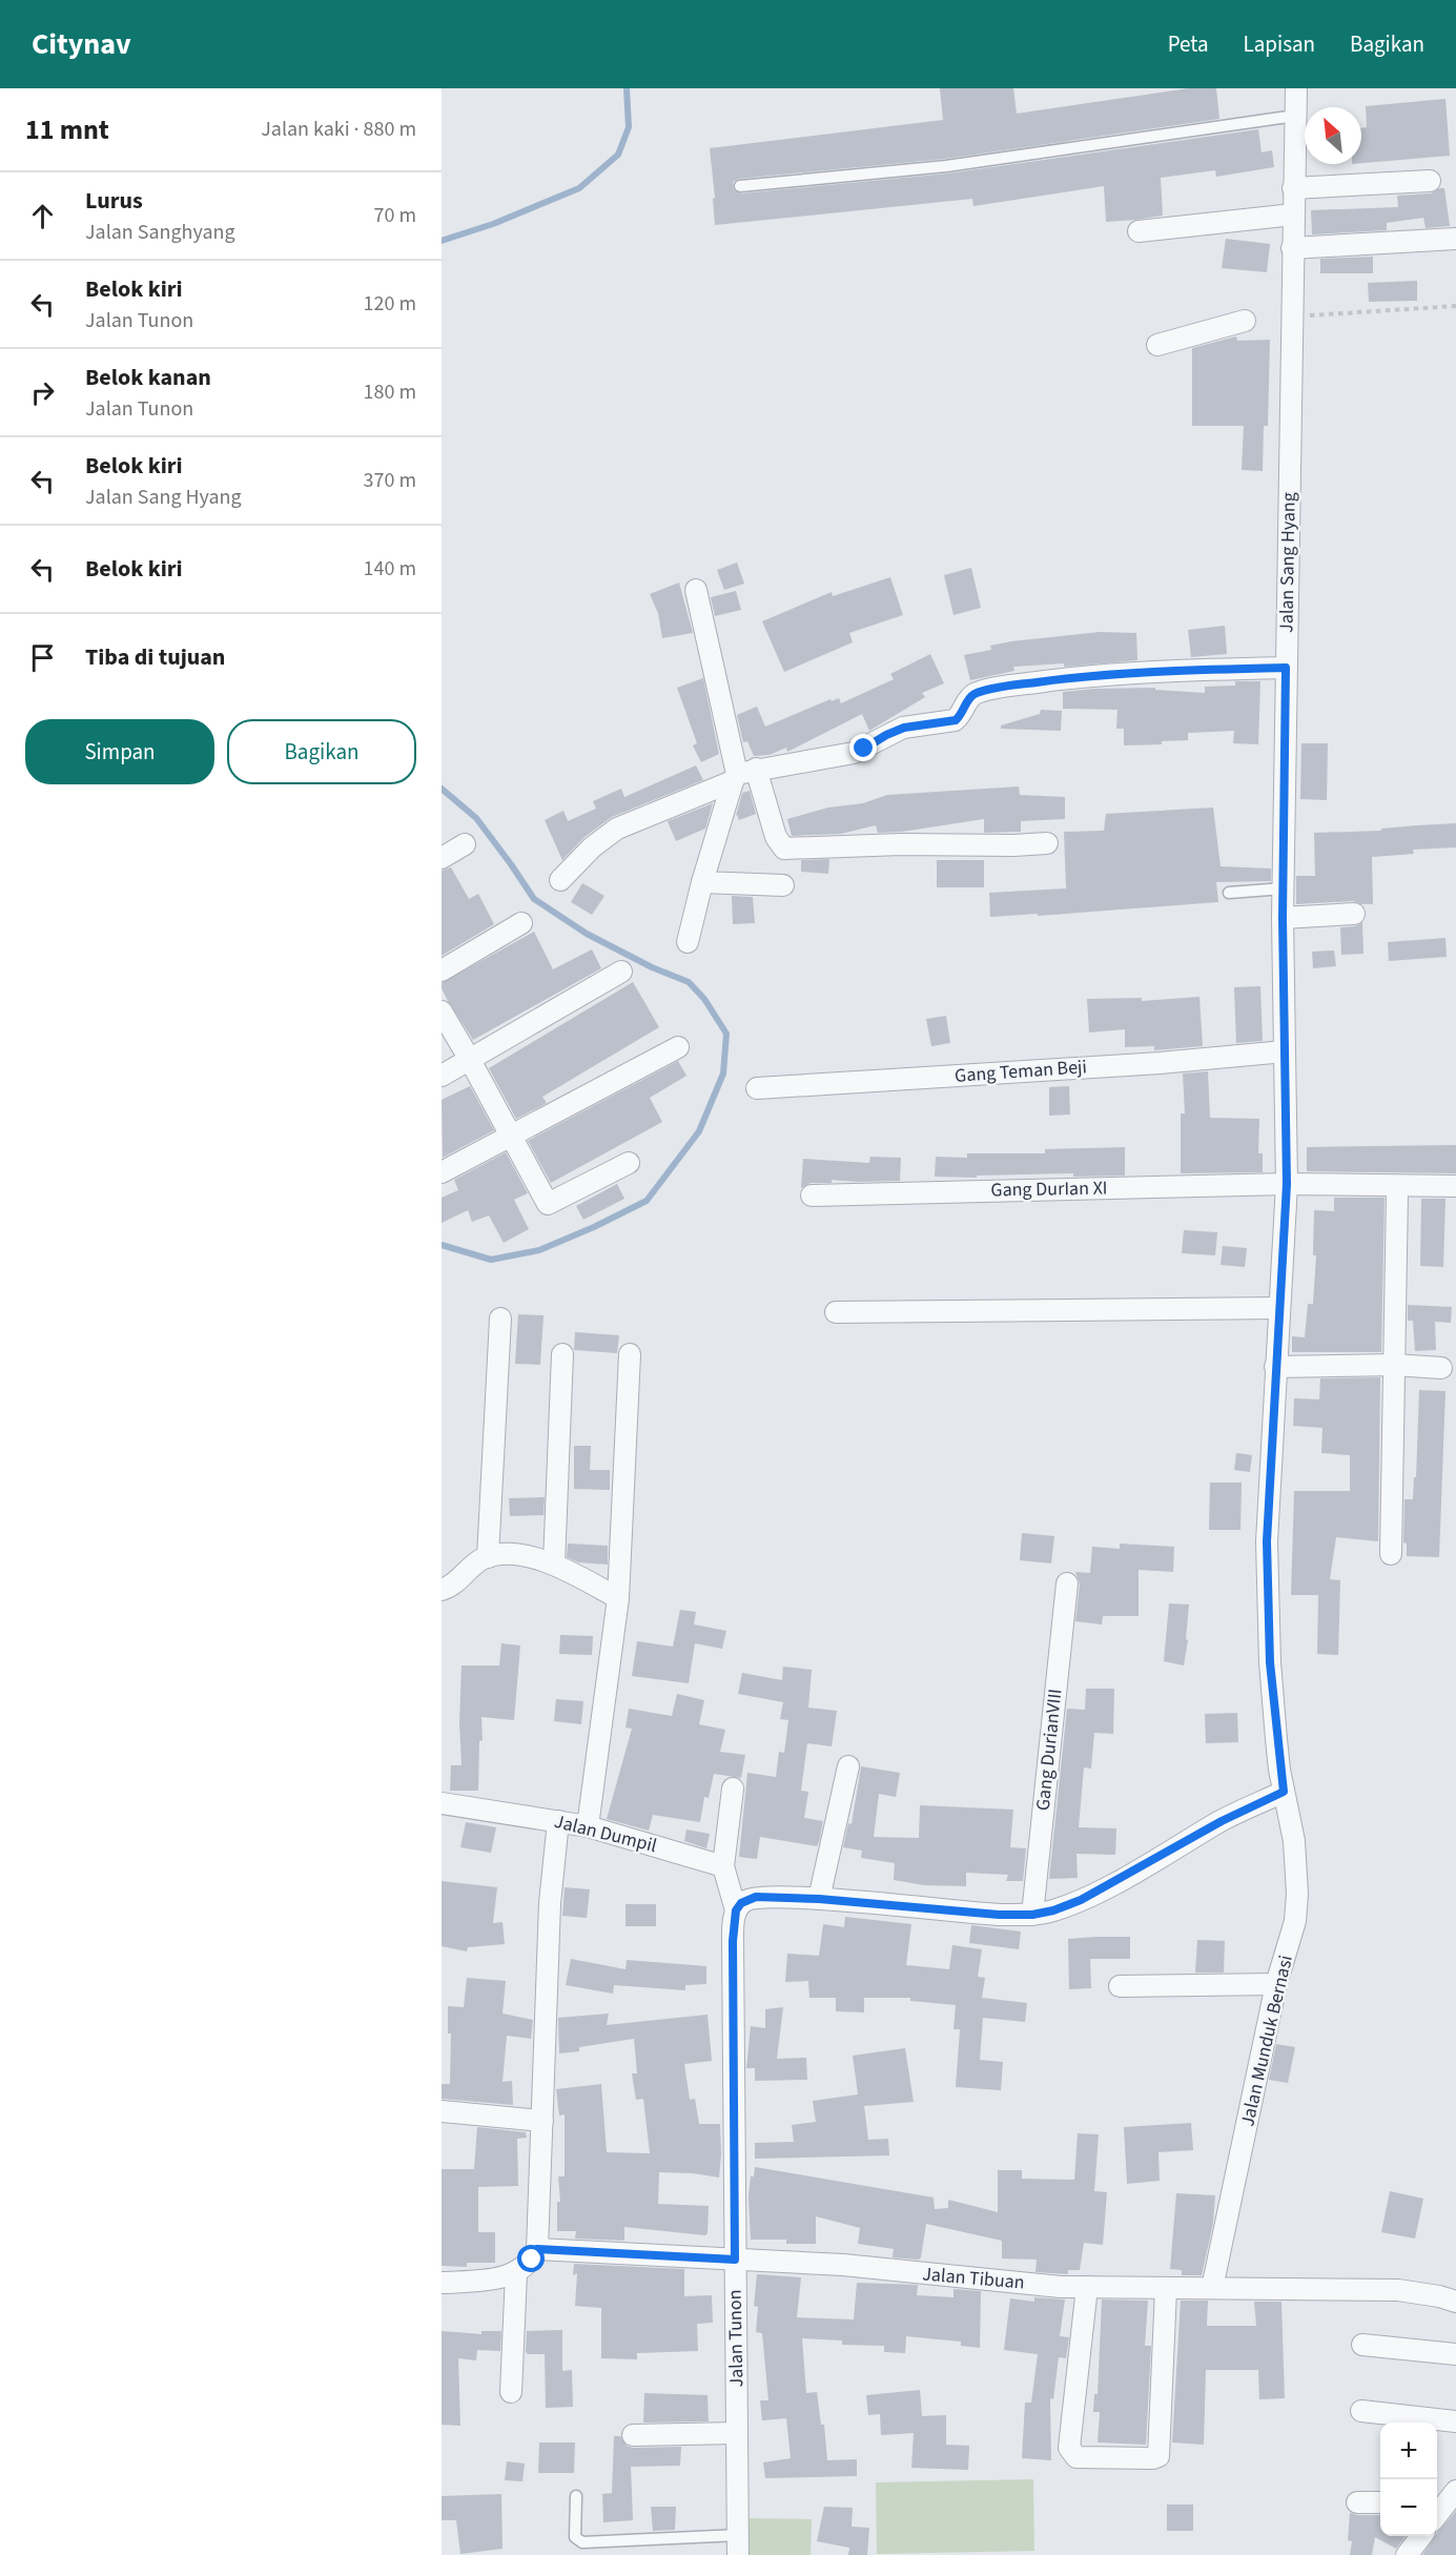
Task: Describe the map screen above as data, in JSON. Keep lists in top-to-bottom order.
{
  "streets": {
    "street": [
      "Jalan Sang Hyang",
      "Gang Teman Beji",
      "Gang DurIan XI",
      "Gang DurianVIII",
      "Jalan Dumpil",
      "Jalan Munduk Bernasi",
      "Jalan Tibuan",
      "Jalan Tunon"
    ]
  },
  "crossings": [
    ["Jalan Sang Hyang", "Gang Teman Beji"],
    ["Jalan Sang Hyang", "Gang DurIan XI"],
    ["Jalan Sang Hyang", "Jalan Munduk Bernasi"],
    ["Jalan Munduk Bernasi", "Jalan Tibuan"],
    ["Jalan Tibuan", "Jalan Tunon"]
  ],
  "north": "top left",
  "page": {
    "header": "Citynav",
    "nav": ["Peta", "Lapisan", "Bagikan"],
    "heading": ["11 mnt", "Jalan kaki · 880 m"],
    "list": [
      ["Lurus", "Jalan Sanghyang", "70 m"],
      ["Belok kiri", "Jalan Tunon", "120 m"],
      ["Belok kanan", "Jalan Tunon", "180 m"],
      ["Belok kiri", "Jalan Sang Hyang", "370 m"],
      ["Belok kiri", "140 m"],
      "Tiba di tujuan"
    ],
    "buttons": ["Simpan", "Bagikan"],
    "map_buttons": ["+", "−"]
  }
}
